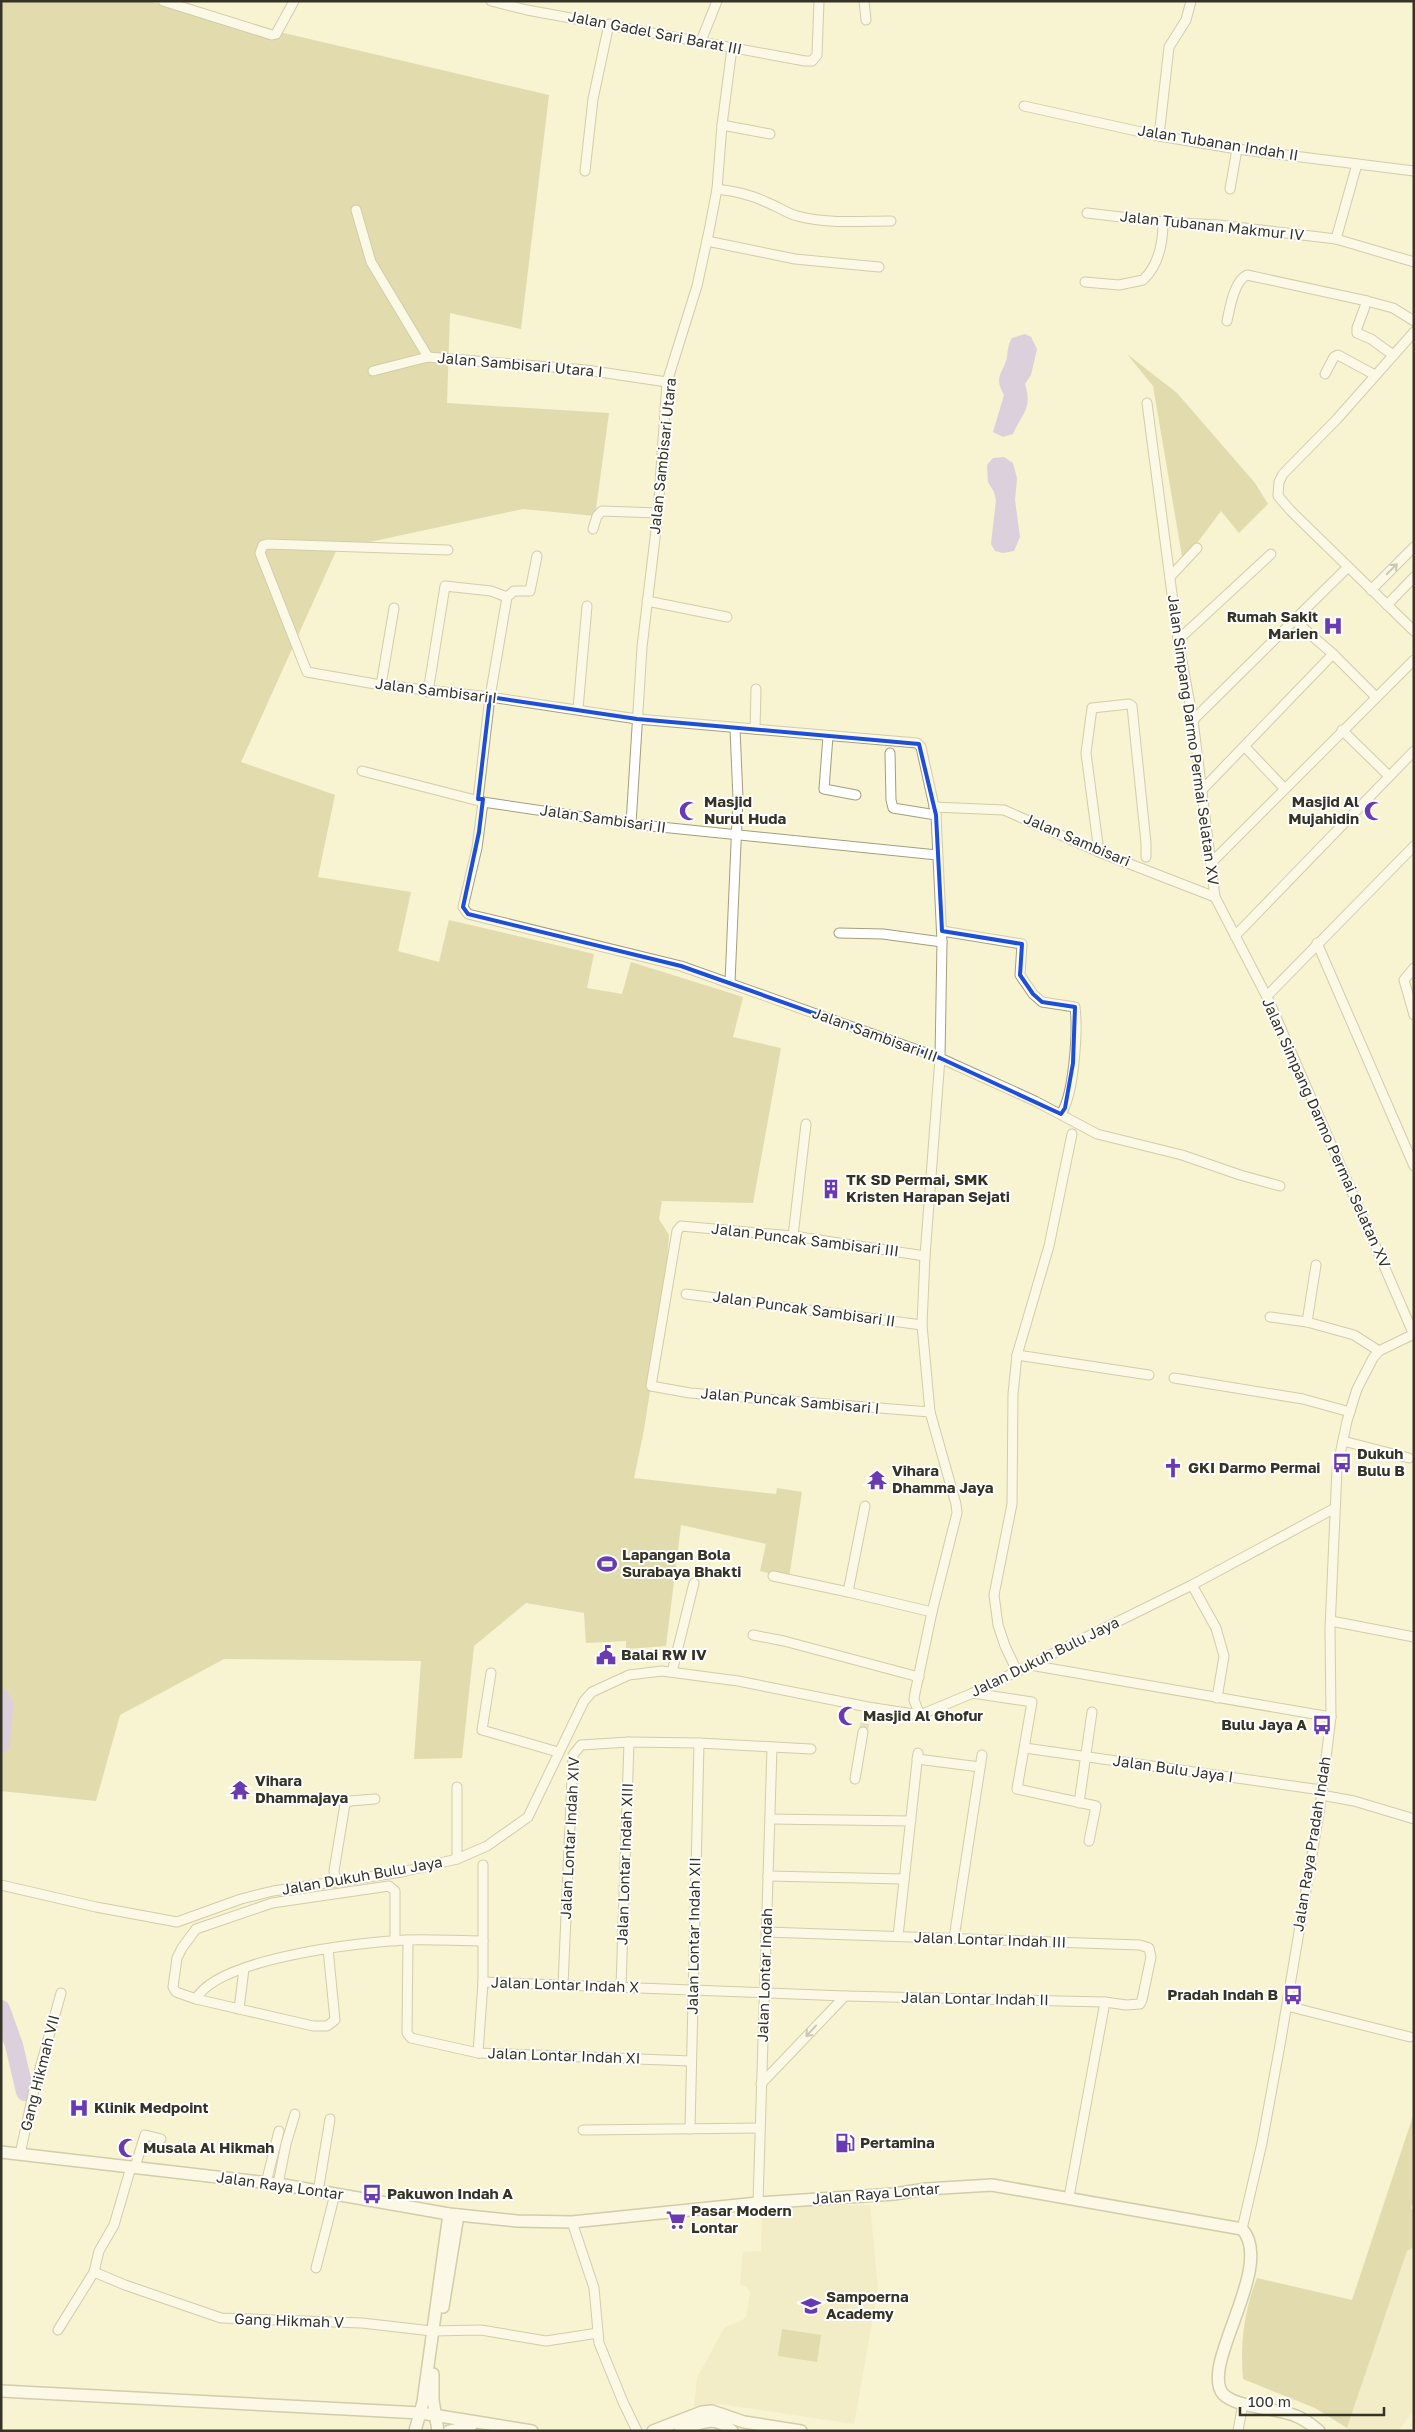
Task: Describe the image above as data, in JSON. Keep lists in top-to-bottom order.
{
  "streets": {
    "street": [
      "Jalan Gadel Sari Barat III",
      "Jalan Tubanan Indah II",
      "Jalan Tubanan Makmur IV",
      "Jalan Sambisari Utara I",
      "Jalan Sambisari Utara",
      "Jalan Sambisari I",
      "Jalan Simpang Darmo Permai Selatan XV",
      "Jalan Sambisari II",
      "Jalan Sambisari",
      "Jalan Sambisari III",
      "Jalan Puncak Sambisari III",
      "Jalan Puncak Sambisari II",
      "Jalan Puncak Sambisari I",
      "Jalan Dukuh Bulu Jaya",
      "Jalan Bulu Jaya I",
      "Jalan Lontar Indah XIV",
      "Jalan Raya Pradah Indah",
      "Jalan Lontar Indah XIII",
      "Jalan Lontar Indah XII",
      "Jalan Lontar Indah III",
      "Jalan Lontar Indah",
      "Jalan Lontar Indah X",
      "Jalan Lontar Indah II",
      "Jalan Lontar Indah XI",
      "Gang Hikmah VII",
      "Jalan Raya Lontar",
      "Gang Hikmah V"
    ]
  },
  "crossings": [
    ["Jalan Gadel Sari Barat III", "Jalan Sambisari Utara"],
    ["Jalan Sambisari Utara I", "Jalan Sambisari Utara"],
    ["Jalan Sambisari Utara", "Jalan Sambisari I"],
    ["Jalan Sambisari Utara", "Jalan Sambisari II"],
    ["Jalan Sambisari I", "Jalan Sambisari"],
    ["Jalan Simpang Darmo Permai Selatan XV", "Jalan Sambisari"],
    ["Jalan Sambisari II", "Jalan Sambisari III"],
    ["Jalan Puncak Sambisari III", "Jalan Puncak Sambisari I"],
    ["Jalan Dukuh Bulu Jaya", "Jalan Raya Pradah Indah"],
    ["Jalan Bulu Jaya I", "Jalan Raya Pradah Indah"],
    ["Jalan Lontar Indah XIV", "Jalan Lontar Indah XIII"],
    ["Jalan Lontar Indah XIV", "Jalan Lontar Indah XII"],
    ["Jalan Lontar Indah XIV", "Jalan Lontar Indah"],
    ["Jalan Lontar Indah XIV", "Jalan Lontar Indah X"],
    ["Jalan Raya Pradah Indah", "Jalan Raya Lontar"],
    ["Jalan Lontar Indah XIII", "Jalan Lontar Indah X"],
    ["Jalan Lontar Indah XII", "Jalan Lontar Indah X"],
    ["Jalan Lontar Indah XII", "Jalan Lontar Indah XI"],
    ["Jalan Lontar Indah III", "Jalan Lontar Indah"],
    ["Jalan Lontar Indah III", "Jalan Lontar Indah II"],
    ["Jalan Lontar Indah", "Jalan Lontar Indah X"],
    ["Jalan Lontar Indah", "Jalan Lontar Indah II"],
    ["Jalan Lontar Indah", "Jalan Raya Lontar"],
    ["Jalan Lontar Indah X", "Jalan Lontar Indah II"],
    ["Jalan Lontar Indah X", "Jalan Lontar Indah XI"],
    ["Gang Hikmah VII", "Jalan Raya Lontar"]
  ],
  "places": {
    "hospital": ["Rumah Sakit Marien", "Klinik Medpoint"],
    "mosque": [
      "Masjid Nurul Huda",
      "Masjid Al Mujahidin",
      "Masjid Al Ghofur",
      "Musala Al Hikmah"
    ],
    "building": ["TK SD Permai, SMK Kristen Harapan Sejati"],
    "bus stop": [
      "Dukuh Bulu B",
      "Bulu Jaya A",
      "Pradah Indah B",
      "Pakuwon Indah A"
    ],
    "church": ["GKI Darmo Permai"],
    "temple": ["Vihara Dhamma Jaya", "Vihara Dhammajaya"],
    "sports": ["Lapangan Bola Surabaya Bhakti"],
    "public building": ["Balai RW IV"],
    "fuel station": ["Pertamina"],
    "supermarket": ["Pasar Modern Lontar"],
    "school or university": ["Sampoerna Academy"]
  },
  "scale_bar": "100 m"
}
